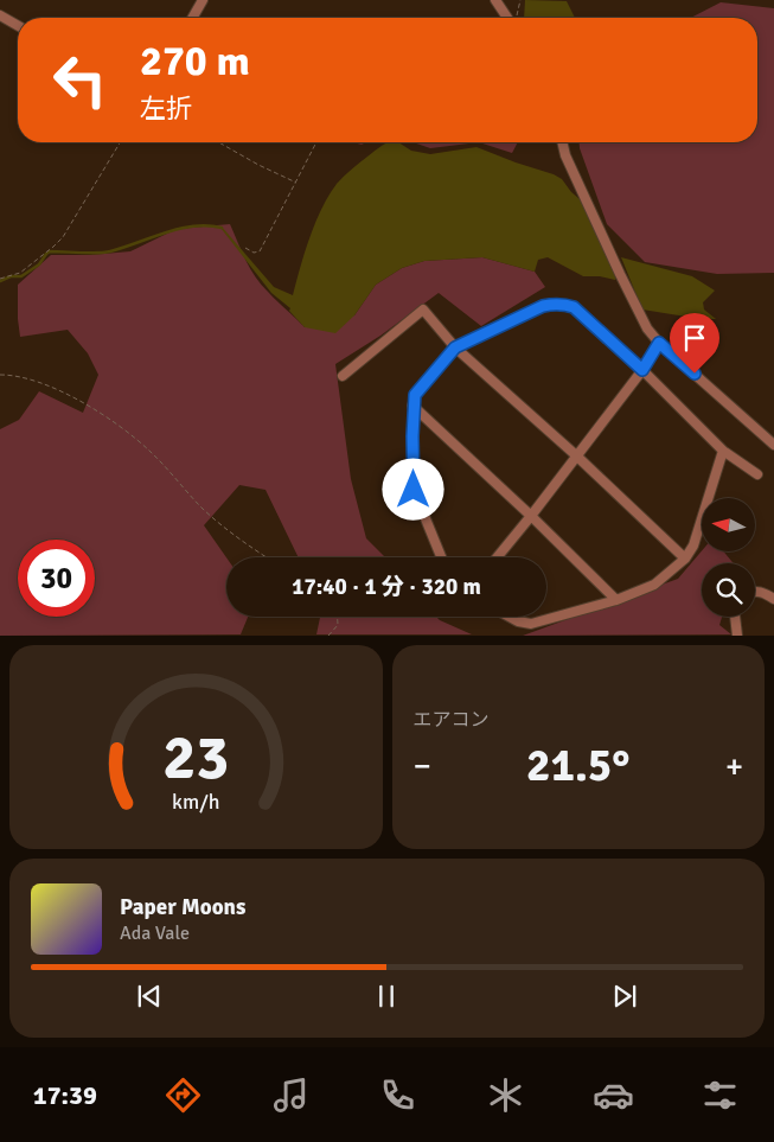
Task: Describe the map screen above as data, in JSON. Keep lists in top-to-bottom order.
{
  "north": "left",
  "page": {
    "turn": ["270 m", "左折"],
    "limit": "30",
    "trip": "17:40 · 1 分 · 320 m",
    "tile": "エアコン",
    "heat": ["−", "21.5°", "+"],
    "song": ["Paper Moons", "Ada Vale"],
    "tabs": "17:39",
    "gauge": ["23", "km/h"]
  }
}
